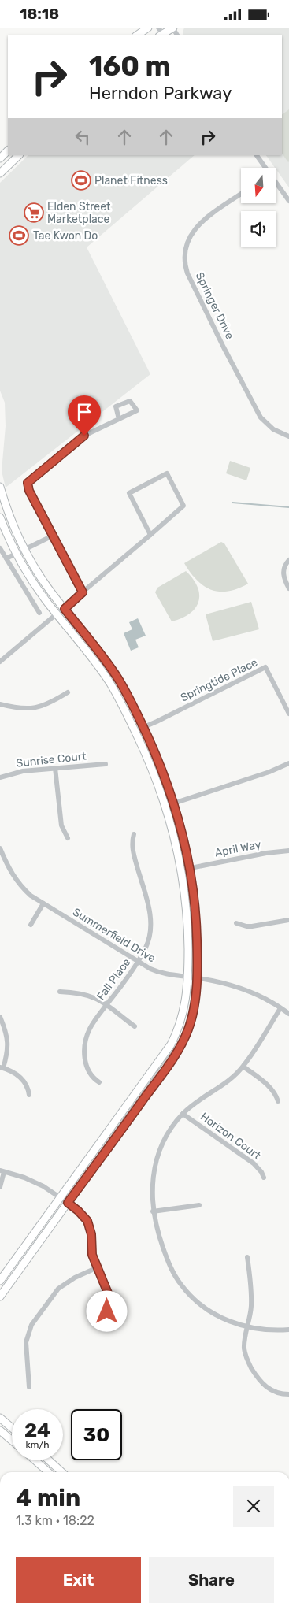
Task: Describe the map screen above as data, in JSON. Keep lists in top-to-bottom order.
{
  "streets": {
    "street": [
      "Springer Drive",
      "Springtide Place",
      "Sunrise Court",
      "April Way",
      "Summerfield Drive",
      "Fall Place",
      "Horizon Court"
    ]
  },
  "crossings": [
    ["Summerfield Drive", "Fall Place"]
  ],
  "places": {
    "sports": ["Planet Fitness", "Tae Kwon Do"],
    "supermarket": ["Elden Street Marketplace"]
  },
  "north": "bottom",
  "page": {
    "status": "18:18",
    "turn": ["160 m", "Herndon Parkway"],
    "speed": "24 km/h",
    "limit": "30",
    "heading": ["4 min", "1.3 km · 18:22"],
    "buttons": ["Exit", "Share"]
  }
}
